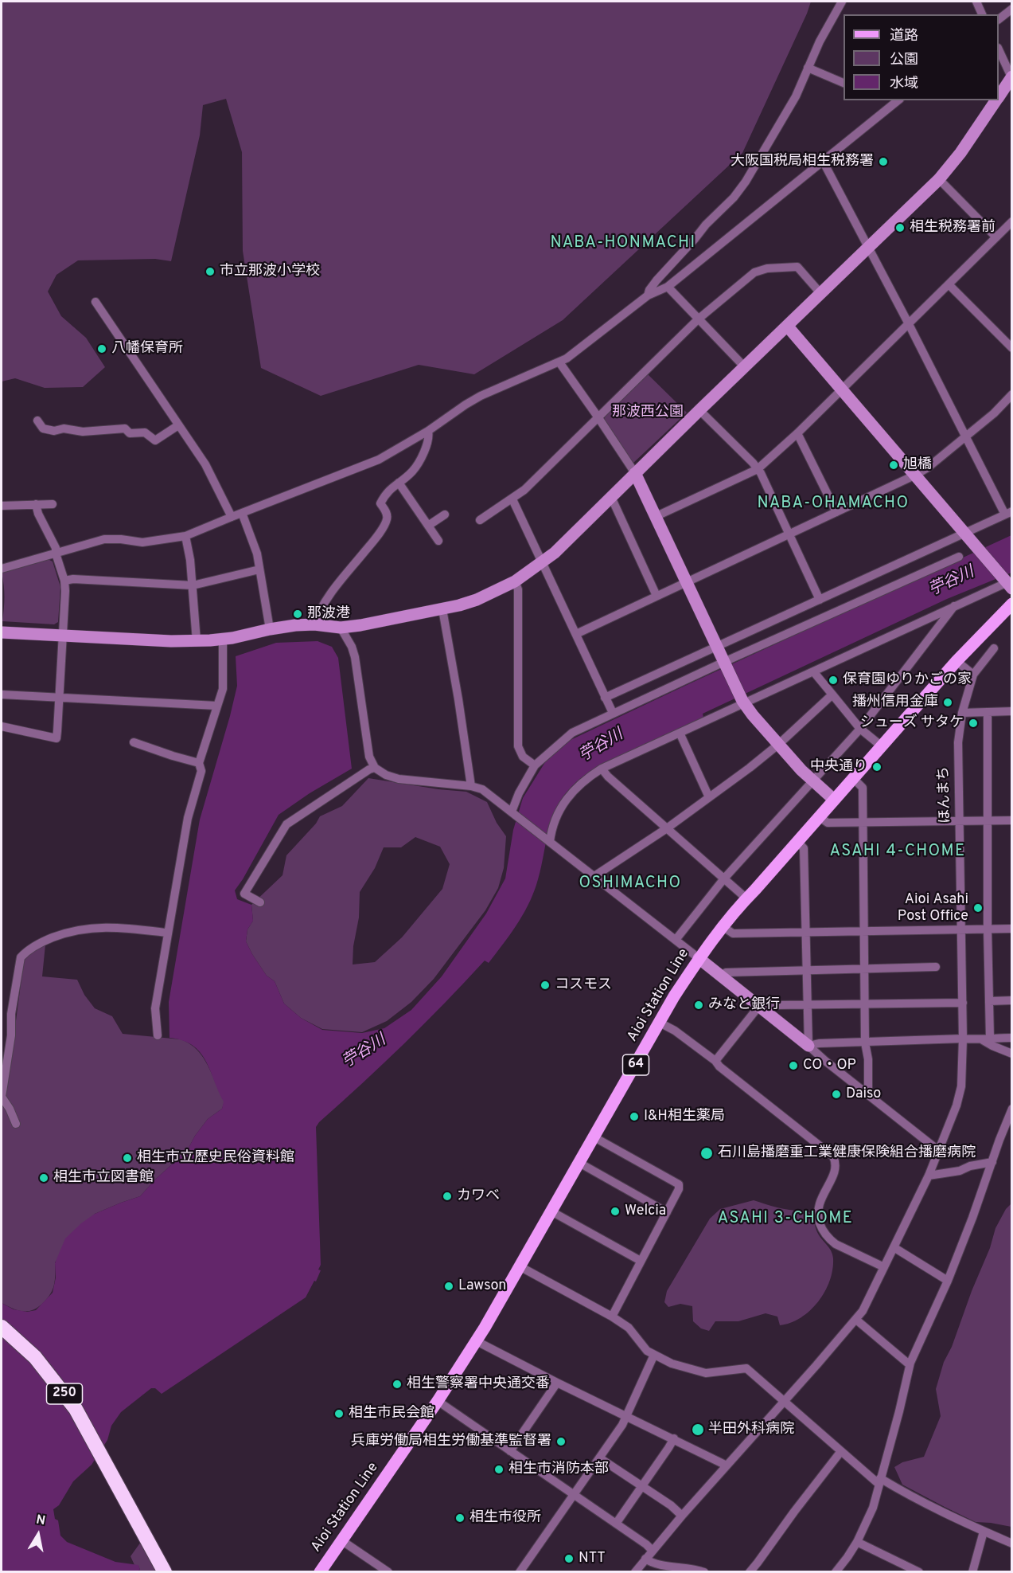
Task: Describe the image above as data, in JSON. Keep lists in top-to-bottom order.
{
  "streets": {
    "highway": ["250"],
    "main road": ["Aioi Station Line", "64"],
    "street": ["ほんまち"]
  },
  "districts": [
    "NABA-HONMACHI",
    "NABA-OHAMACHO",
    "ASAHI 4-CHOME",
    "OSHIMACHO",
    "ASAHI 3-CHOME"
  ],
  "water": ["苧谷川"],
  "parks": ["那波西公園"],
  "places": [
    "大阪国税局相生税務署",
    "相生税務署前",
    "市立那波小学校",
    "八幡保育所",
    "旭橋",
    "那波港",
    "保育園ゆりかごの家",
    "播州信用金庫",
    "シューズ サタケ",
    "中央通り",
    "Aioi Asahi Post Office",
    "コスモス",
    "みなと銀行",
    "CO・OP",
    "Daiso",
    "I&H相生薬局",
    "石川島播磨重工業健康保険組合播磨病院",
    "相生市立歴史民俗資料館",
    "相生市立図書館",
    "カワベ",
    "Welcia",
    "Lawson",
    "相生警察署中央通交番",
    "相生市民会館",
    "半田外科病院",
    "兵庫労働局相生労働基準監督署",
    "相生市消防本部",
    "相生市役所",
    "NTT"
  ],
  "legend": ["道路", "公園", "水域"],
  "north": "top"
}
